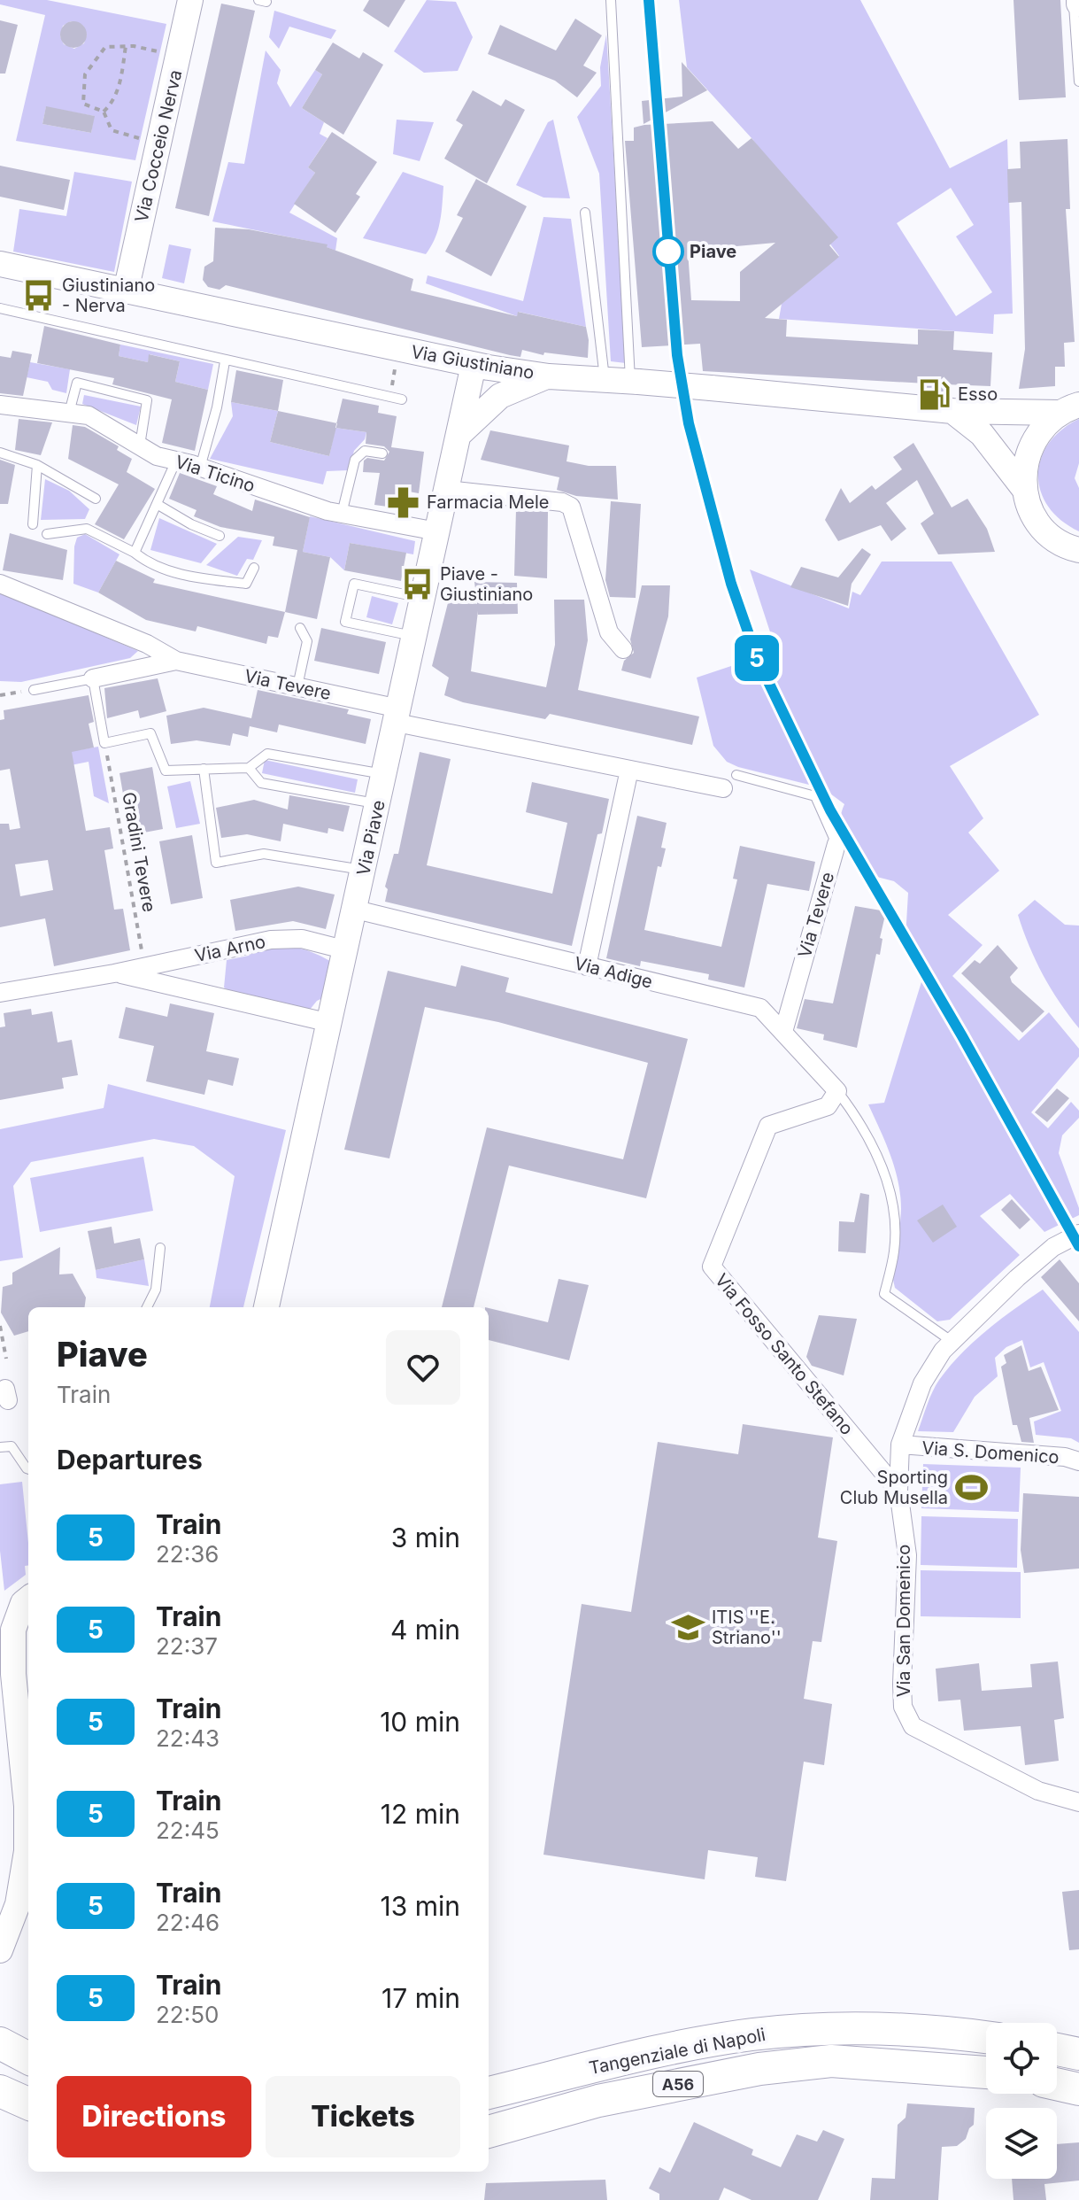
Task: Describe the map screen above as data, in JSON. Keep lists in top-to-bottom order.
{
  "streets": {
    "highway": ["Tangenziale di Napoli", "A56"],
    "street": [
      "Via Cocceio Nerva",
      "Via Giustiniano",
      "Via Ticino",
      "Via Tevere",
      "Via Piave",
      "Via Arno",
      "Via Adige",
      "Via Fosso Santo Stefano",
      "Via S. Domenico",
      "Via San Domenico"
    ],
    "path": ["Gradini Tevere"]
  },
  "crossings": [
    ["Via Cocceio Nerva", "Via Giustiniano"],
    ["Via Giustiniano", "Via Piave"],
    ["Via Ticino", "Via Piave"],
    ["Via Tevere", "Via Piave"],
    ["Via Tevere", "Via Adige"],
    ["Via Piave", "Via Arno"],
    ["Via Piave", "Via Adige"],
    ["Gradini Tevere", "Via Arno"],
    ["Via Adige", "Via Fosso Santo Stefano"],
    ["Via Fosso Santo Stefano", "Via San Domenico"],
    ["Via S. Domenico", "Via San Domenico"]
  ],
  "places": {
    "other": ["Piave"],
    "bus stop": ["Giustiniano - Nerva", "Piave - Giustiniano"],
    "fuel station": ["Esso"],
    "pharmacy": ["Farmacia Mele"],
    "sports": ["Sporting Club Musella"],
    "school or university": ["ITIS ''E. Striano''"]
  },
  "page": {
    "on_map": "5",
    "heading": [
      ["Piave", "Train"],
      "Departures"
    ],
    "list": [
      {
        "mark": "5",
        "name": "Train",
        "note": "22:36",
        "value": "3 min"
      },
      {
        "mark": "5",
        "name": "Train",
        "note": "22:37",
        "value": "4 min"
      },
      {
        "mark": "5",
        "name": "Train",
        "note": "22:43",
        "value": "10 min"
      },
      {
        "mark": "5",
        "name": "Train",
        "note": "22:45",
        "value": "12 min"
      },
      {
        "mark": "5",
        "name": "Train",
        "note": "22:46",
        "value": "13 min"
      },
      {
        "mark": "5",
        "name": "Train",
        "note": "22:50",
        "value": "17 min"
      }
    ],
    "buttons": ["Directions", "Tickets"]
  }
}
